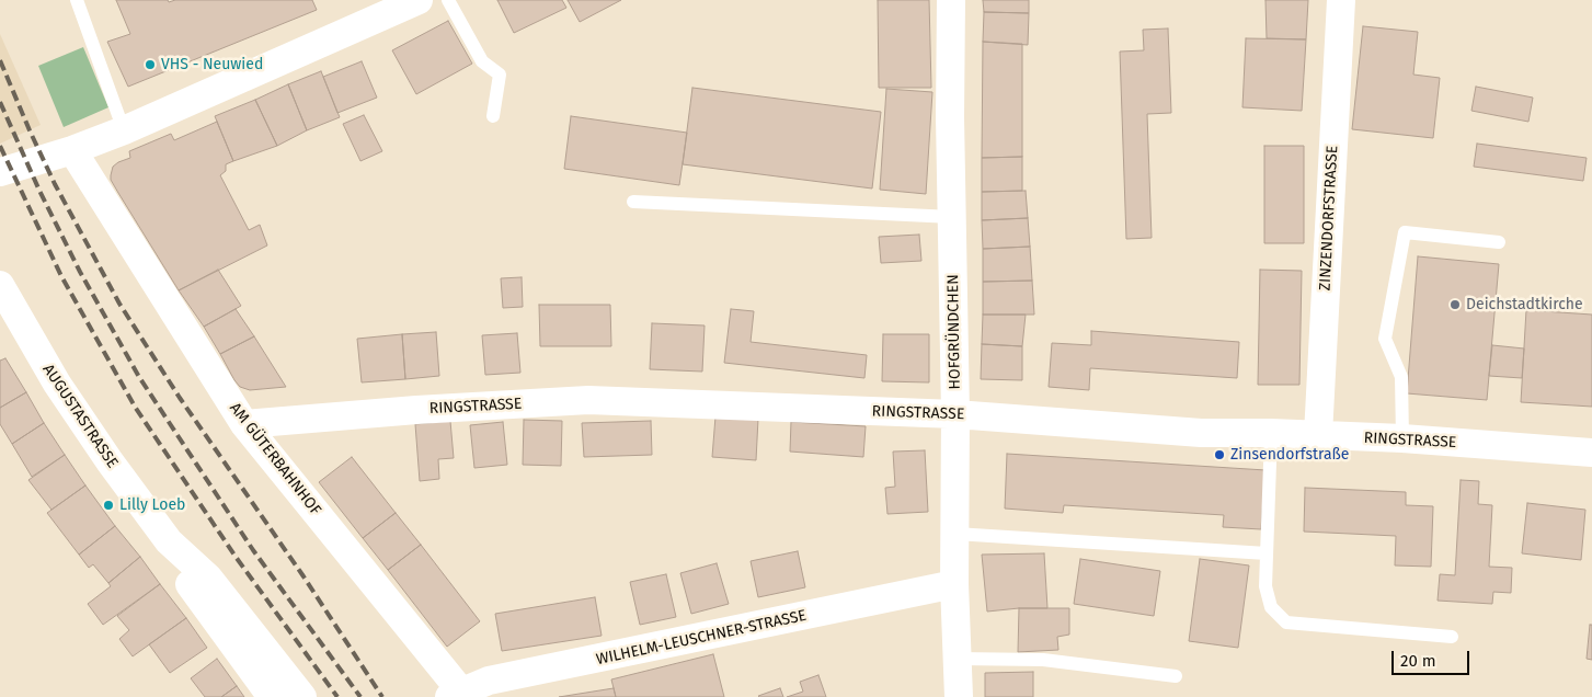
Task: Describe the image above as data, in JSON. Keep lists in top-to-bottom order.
{
  "streets": {
    "street": [
      "ZINZENDORFSTRASSE",
      "HOFGRÜNDCHEN",
      "RINGSTRASSE",
      "AUGUSTASTRASSE",
      "AM GÜTERBAHNHOF",
      "WILHELM-LEUSCHNER-STRASSE"
    ]
  },
  "crossings": [
    ["ZINZENDORFSTRASSE", "RINGSTRASSE"],
    ["HOFGRÜNDCHEN", "RINGSTRASSE"],
    ["HOFGRÜNDCHEN", "WILHELM-LEUSCHNER-STRASSE"],
    ["RINGSTRASSE", "AM GÜTERBAHNHOF"],
    ["AM GÜTERBAHNHOF", "WILHELM-LEUSCHNER-STRASSE"]
  ],
  "places": [
    "VHS - Neuwied",
    "Deichstadtkirche",
    "Zinsendorfstraße",
    "Lilly Loeb"
  ],
  "scale_bar": "20 m"
}
